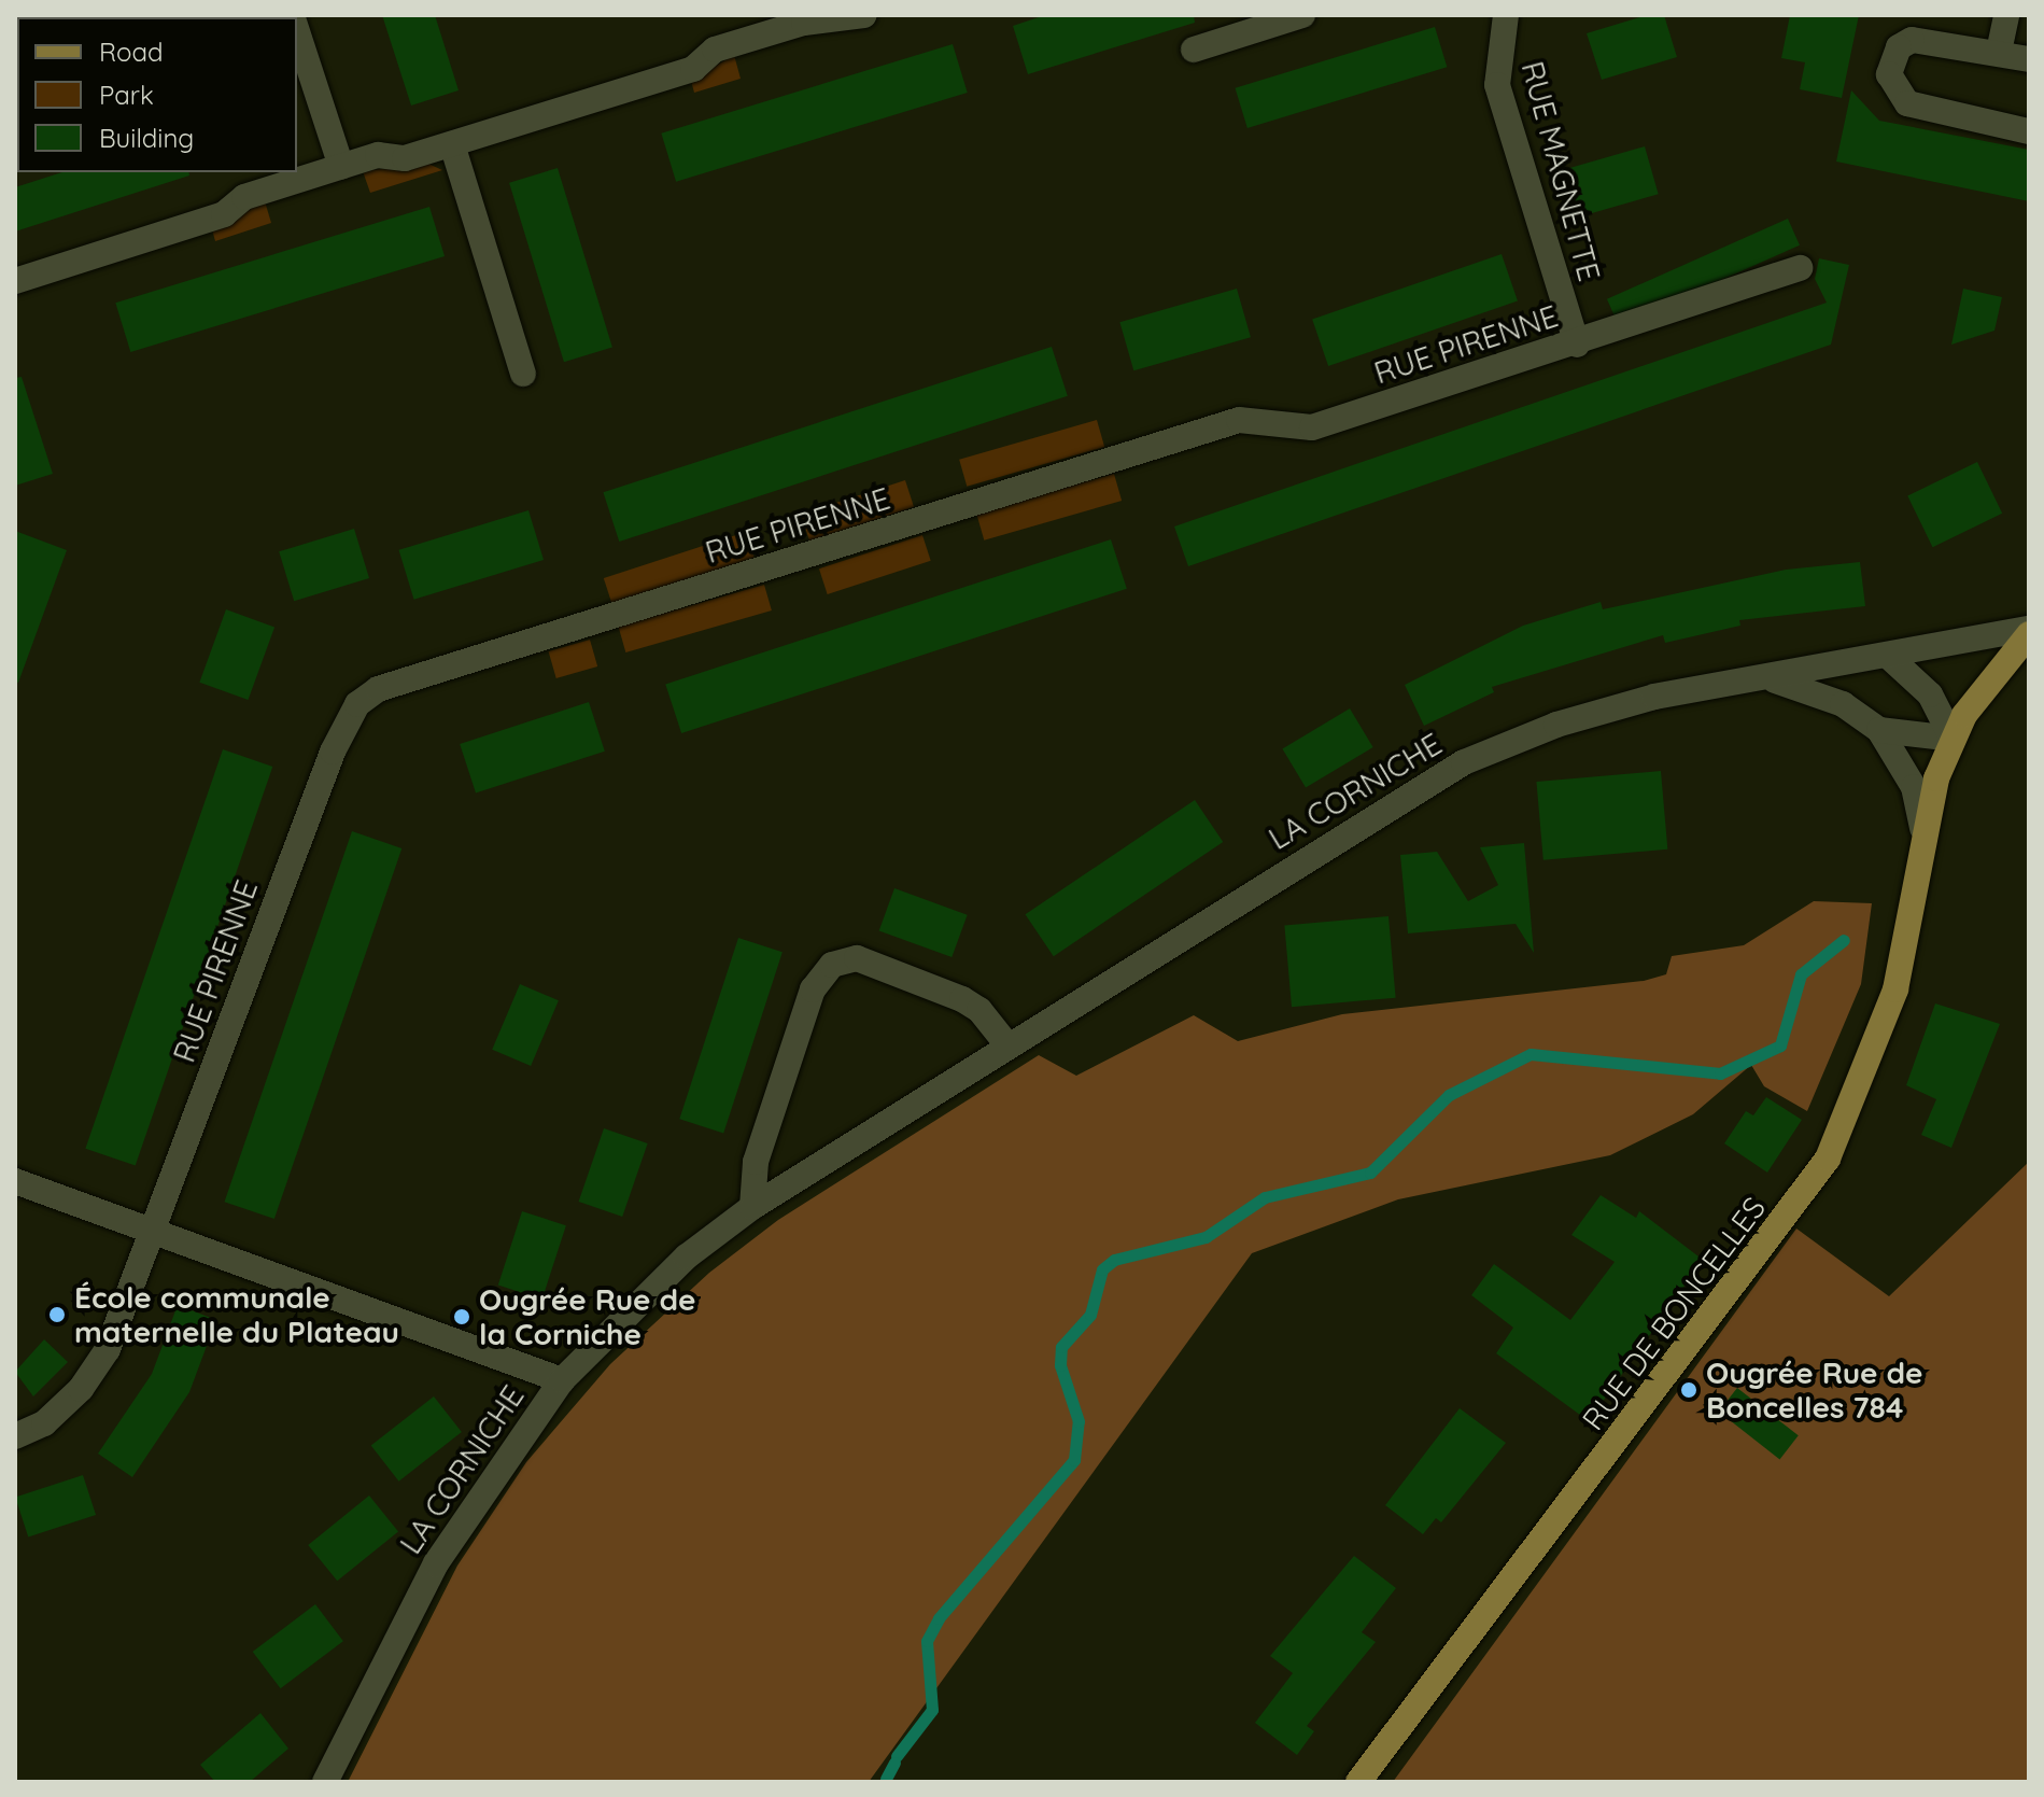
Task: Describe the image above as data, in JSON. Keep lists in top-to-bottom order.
{
  "streets": {
    "main road": ["RUE DE BONCELLES"],
    "street": ["RUE MAGNETTE", "RUE PIRENNE", "LA CORNICHE"]
  },
  "crossings": [
    ["RUE MAGNETTE", "RUE PIRENNE"],
    ["LA CORNICHE", "RUE DE BONCELLES"]
  ],
  "places": ["École communale maternelle du Plateau", "Ougrée Rue de la Corniche", "Ougrée Rue de Boncelles 784"],
  "legend": ["Road", "Park", "Building"]
}
